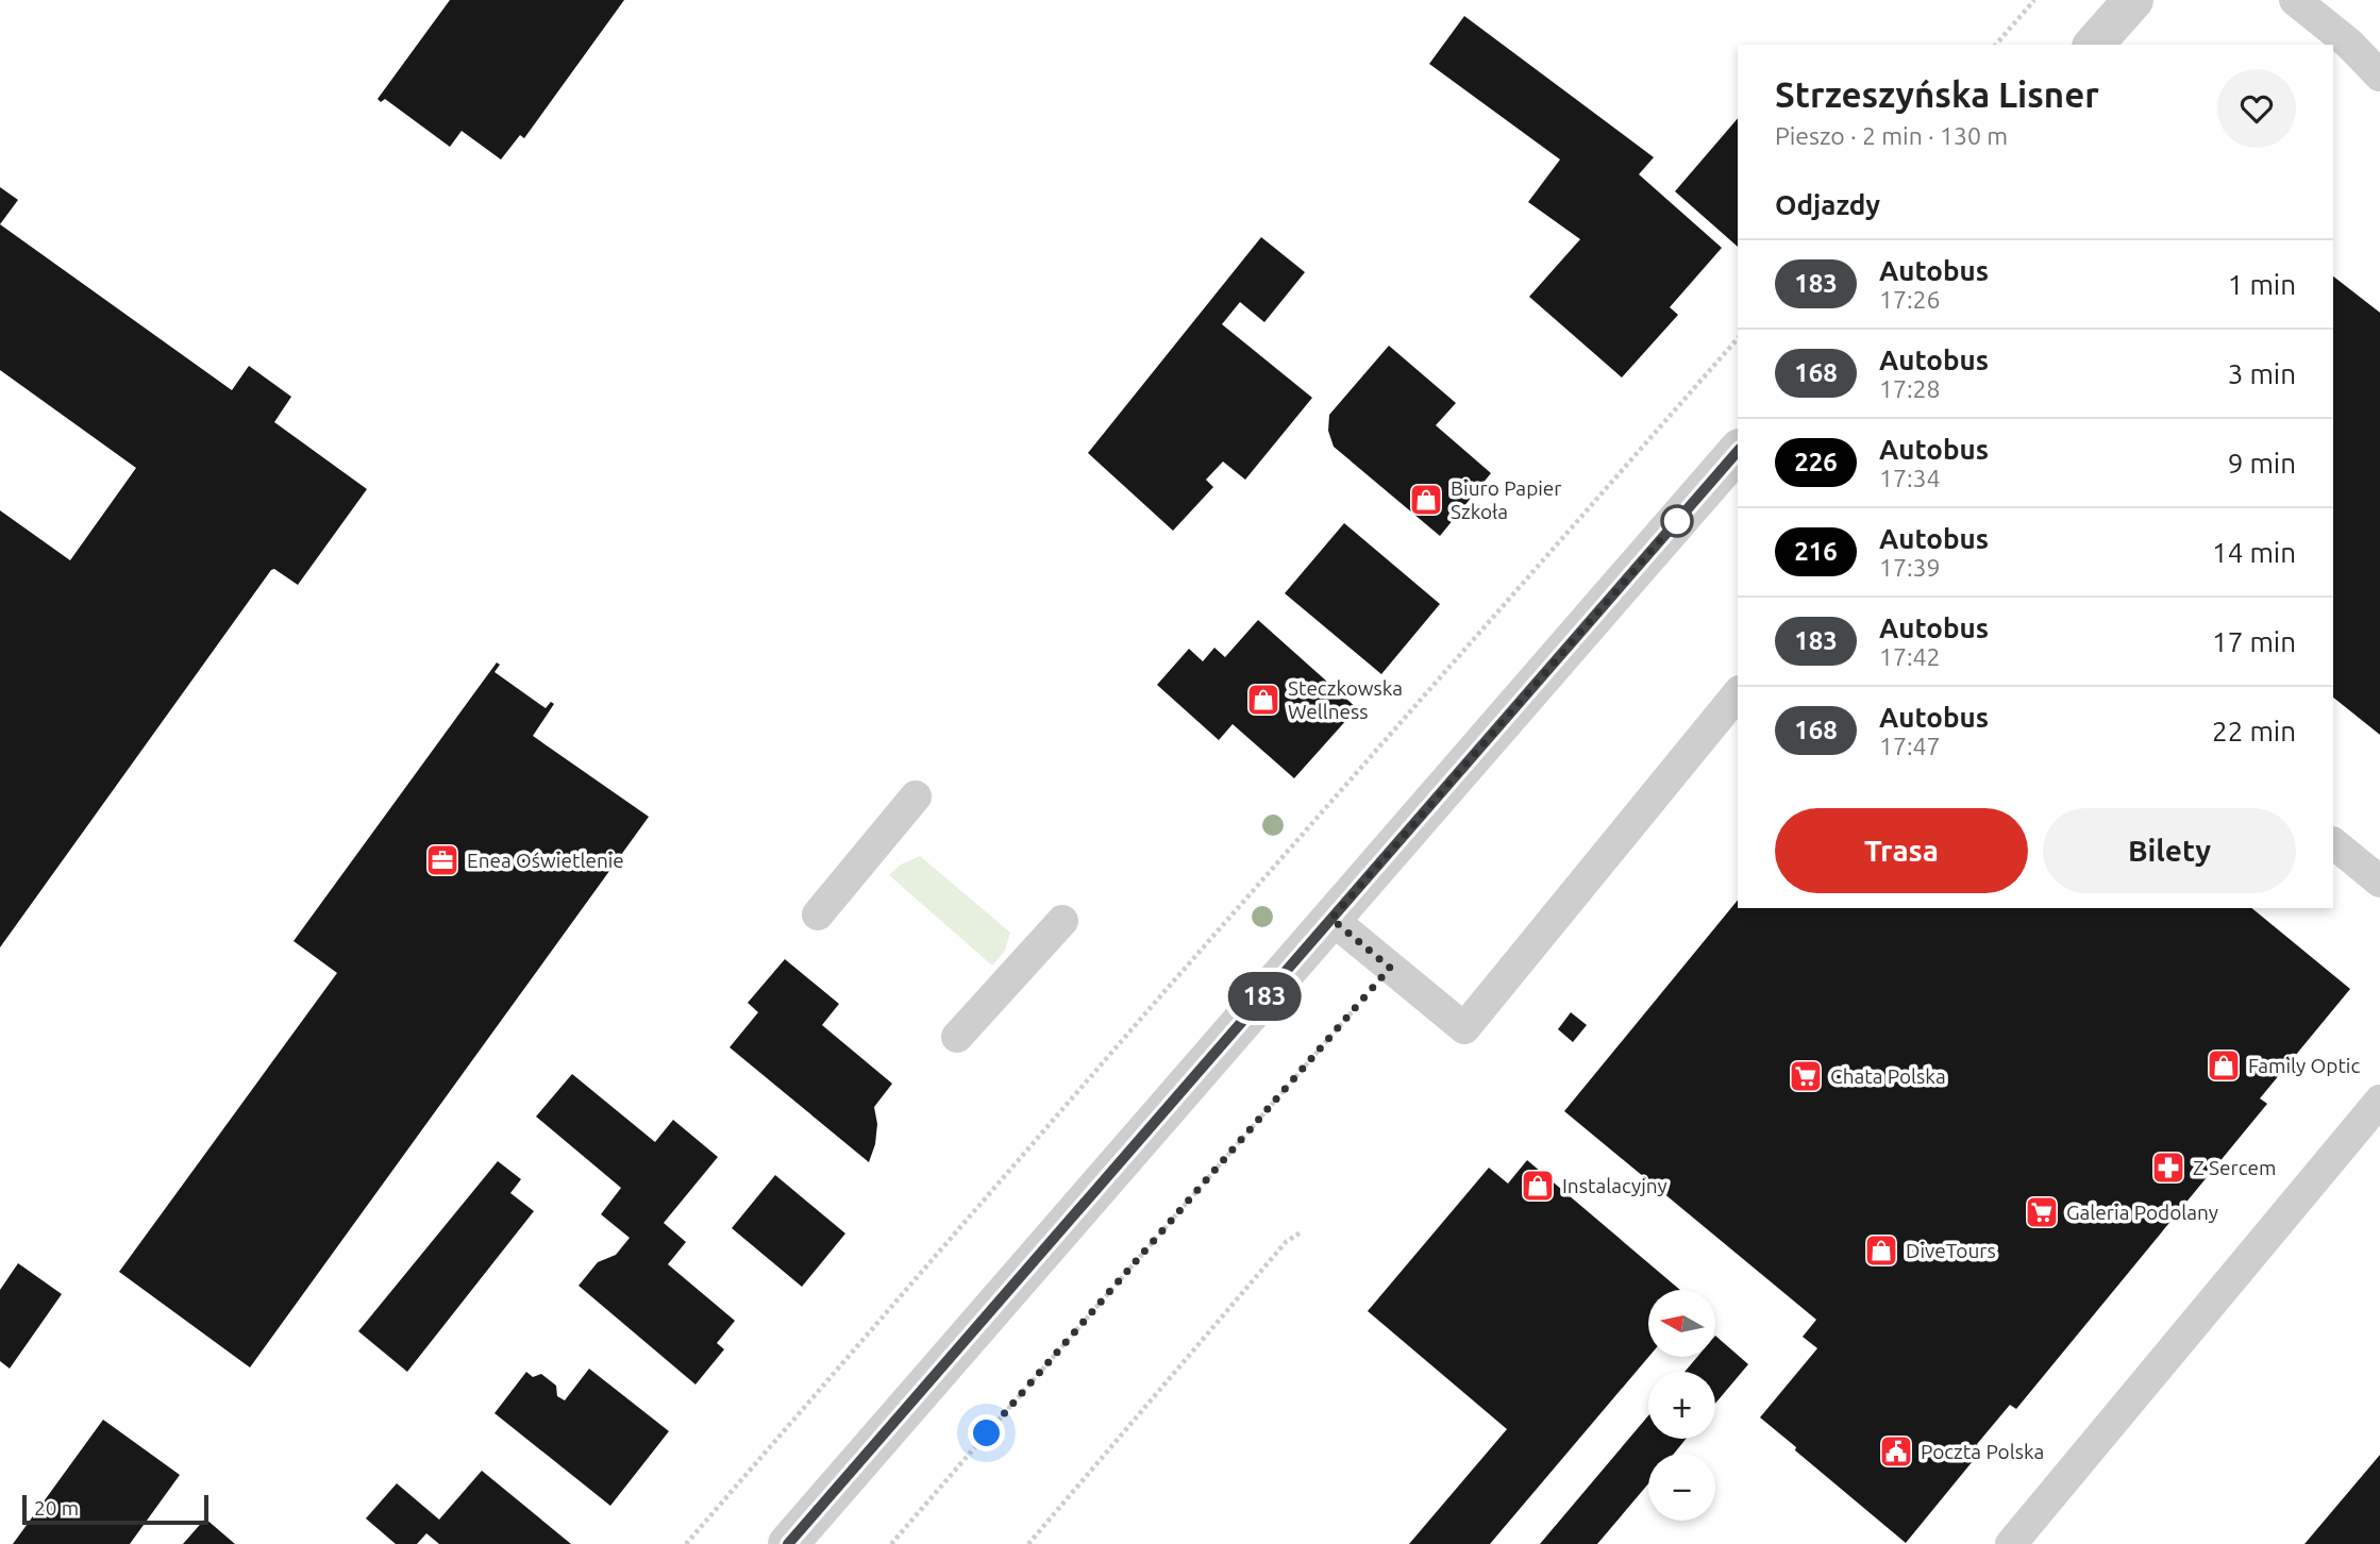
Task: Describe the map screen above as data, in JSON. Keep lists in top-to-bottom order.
{
  "places": {
    "shop": [
      "Biuro Papier Szkoła",
      "Steczkowska Wellness",
      "Family Optic",
      "Instalacyjny",
      "DiveTours"
    ],
    "office": ["Enea Oświetlenie"],
    "supermarket": ["Chata Polska", "Galeria Podolany"],
    "pharmacy": ["Z Sercem"],
    "public building": ["Poczta Polska"]
  },
  "lines": ["bus line 183"],
  "scale_bar": "20 m",
  "north": "left",
  "page": {
    "on_map": "183",
    "heading": [
      ["Strzeszyńska Lisner", "Pieszo · 2 min · 130 m"],
      "Odjazdy"
    ],
    "list": [
      {
        "mark": "183",
        "name": "Autobus",
        "note": "17:26",
        "value": "1 min"
      },
      {
        "mark": "168",
        "name": "Autobus",
        "note": "17:28",
        "value": "3 min"
      },
      {
        "mark": "226",
        "name": "Autobus",
        "note": "17:34",
        "value": "9 min"
      },
      {
        "mark": "216",
        "name": "Autobus",
        "note": "17:39",
        "value": "14 min"
      },
      {
        "mark": "183",
        "name": "Autobus",
        "note": "17:42",
        "value": "17 min"
      },
      {
        "mark": "168",
        "name": "Autobus",
        "note": "17:47",
        "value": "22 min"
      }
    ],
    "buttons": ["Trasa", "Bilety"],
    "map_buttons": ["+", "−"],
    "scale": "20 m"
  }
}
